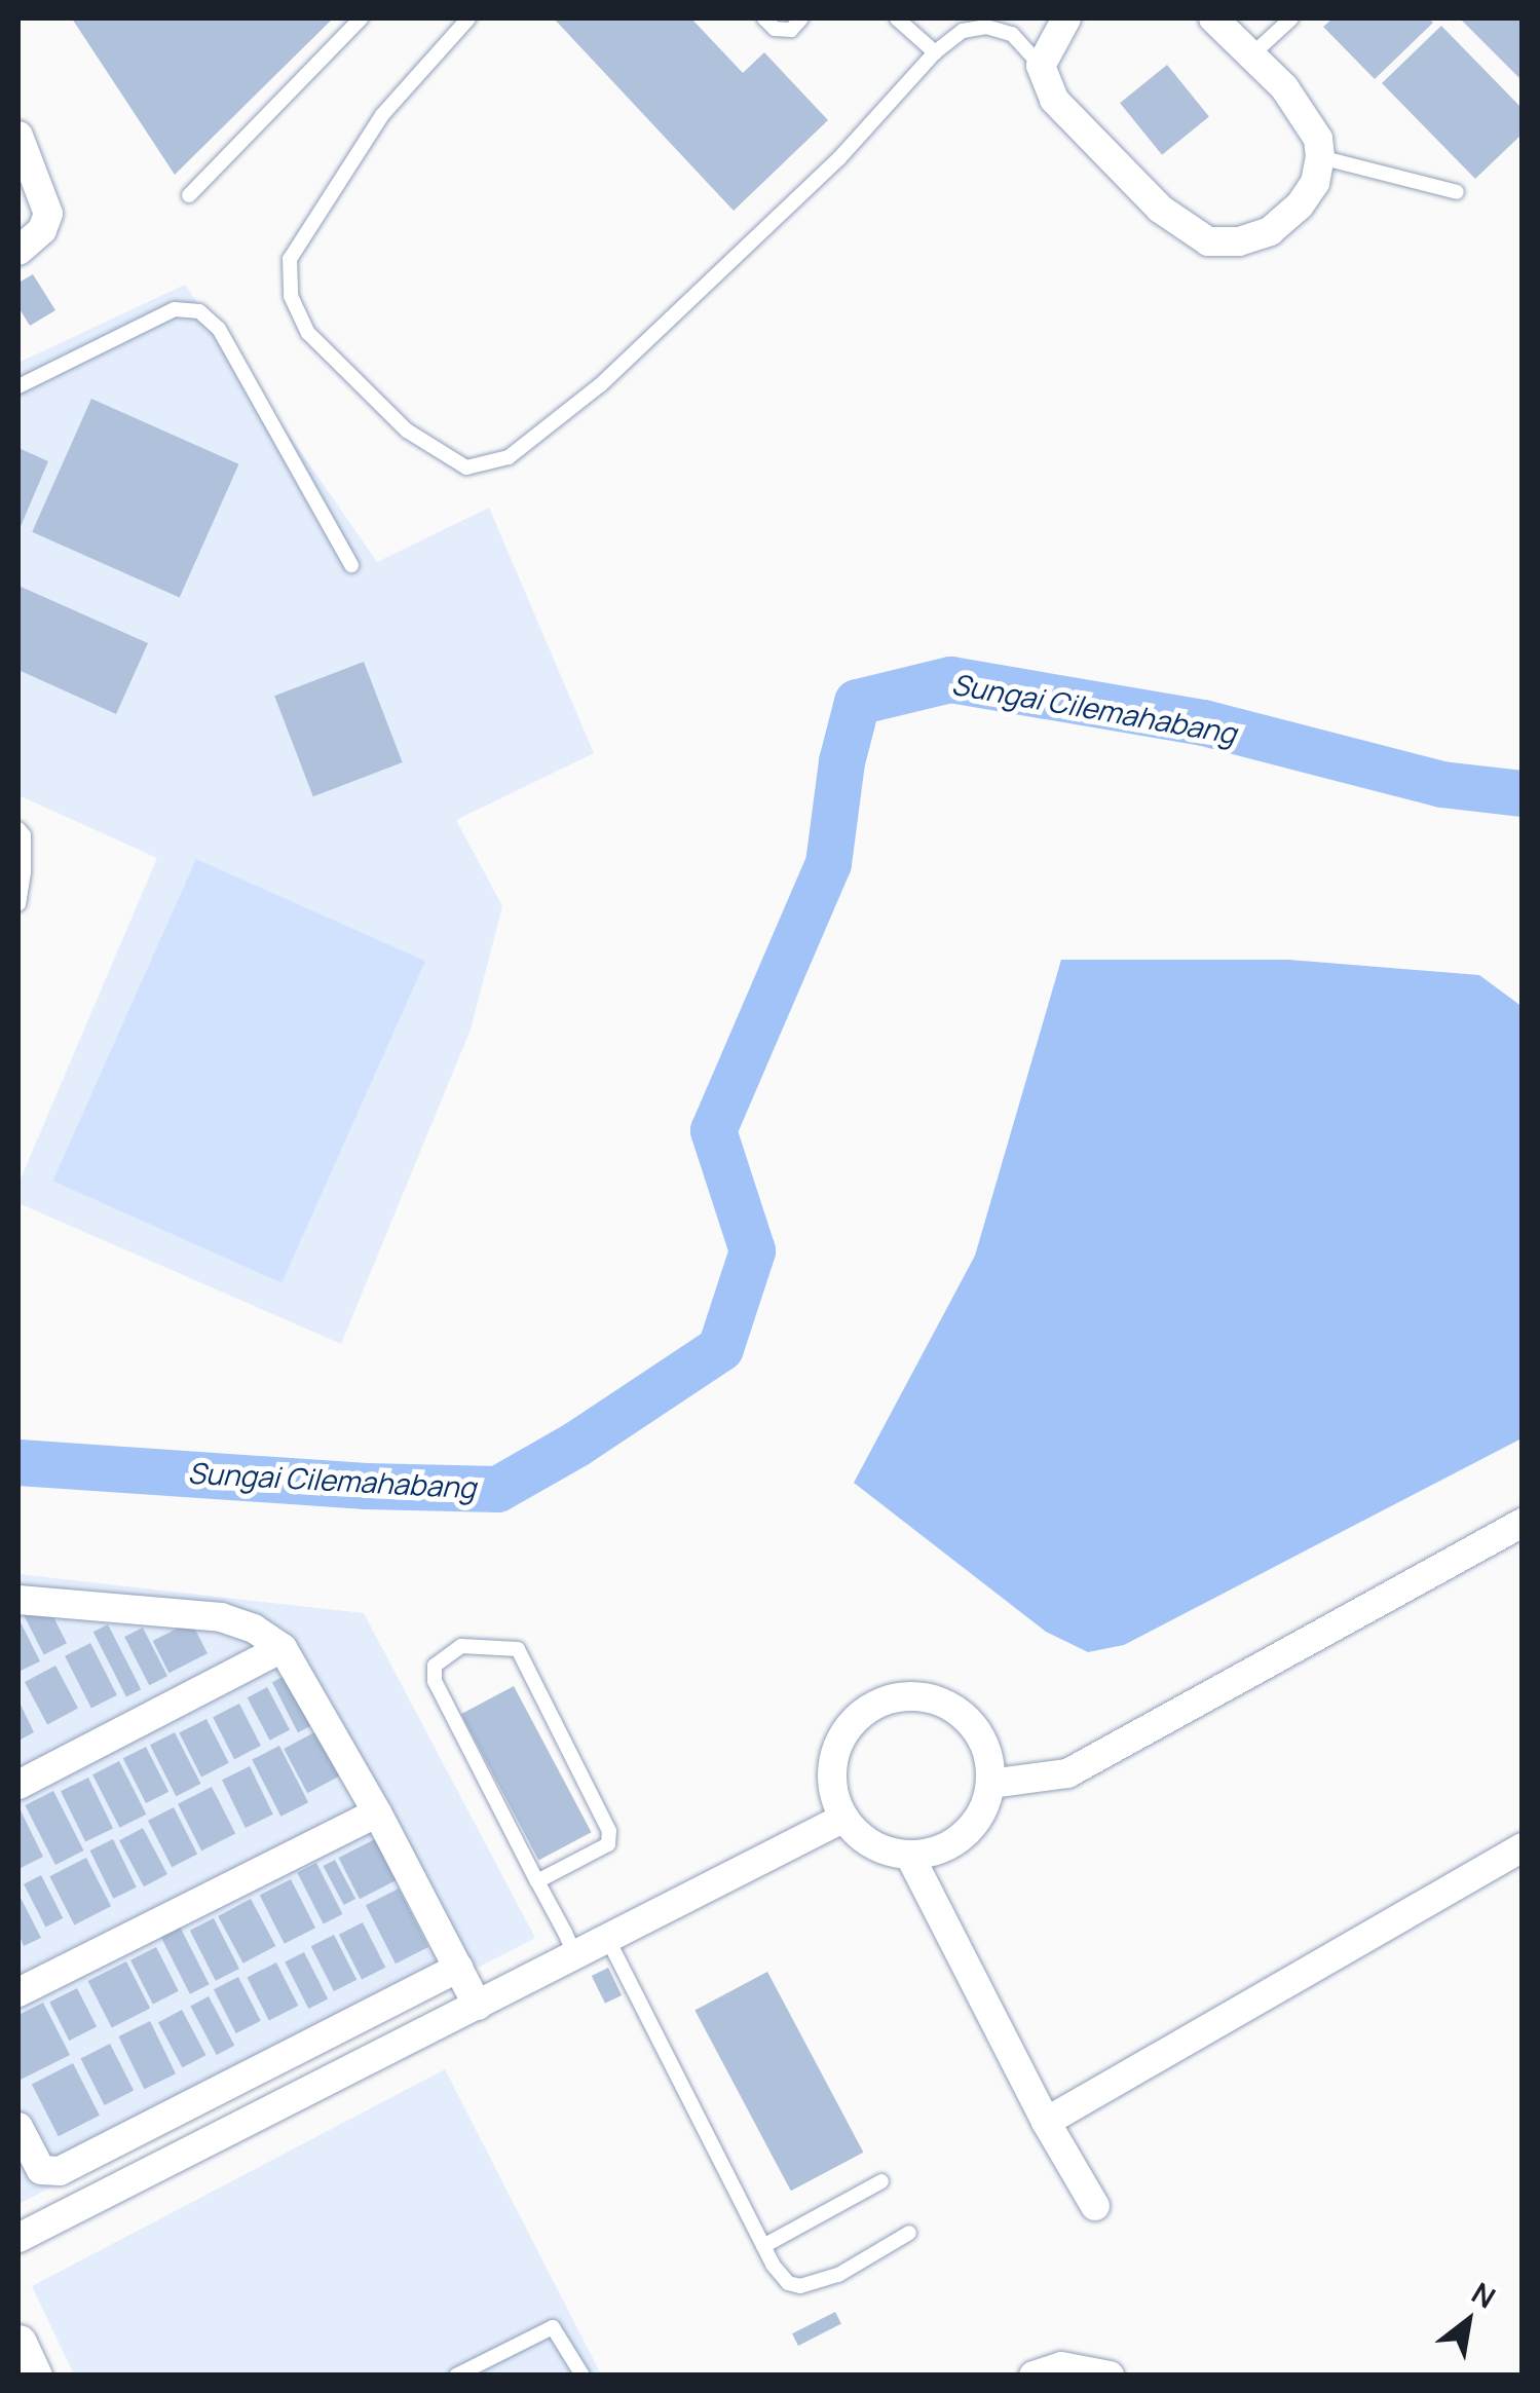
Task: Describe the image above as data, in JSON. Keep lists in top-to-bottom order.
{
  "water": ["Sungai Cilemahabang"],
  "north": "top right"
}
